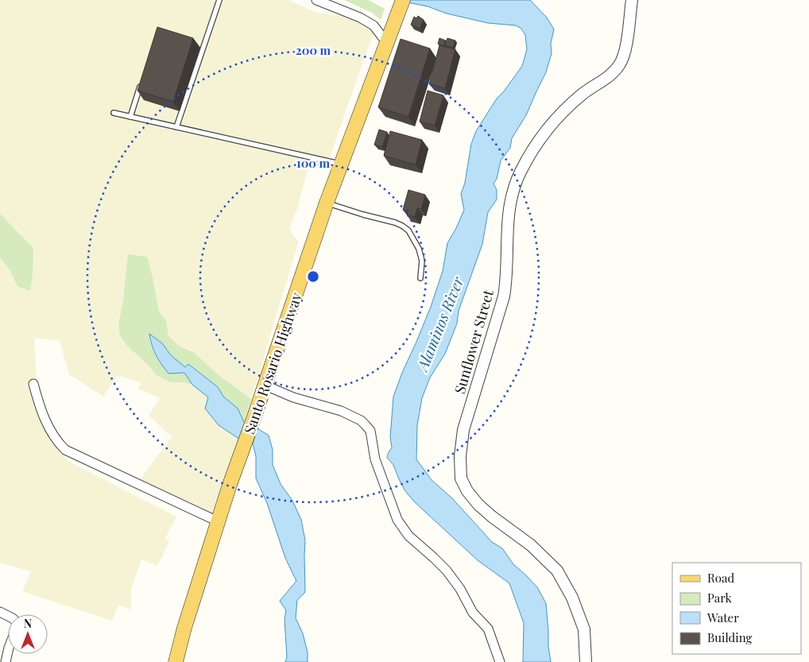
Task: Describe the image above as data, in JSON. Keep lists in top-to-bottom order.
{
  "streets": {
    "main road": ["Santo Rosario Highway"],
    "street": ["Sunflower Street"]
  },
  "water": ["Alaminos River"],
  "legend": [
    "Road",
    "Park",
    "Water",
    "Building"
  ],
  "north": "top",
  "rings": ["200 m", "100 m"]
}
